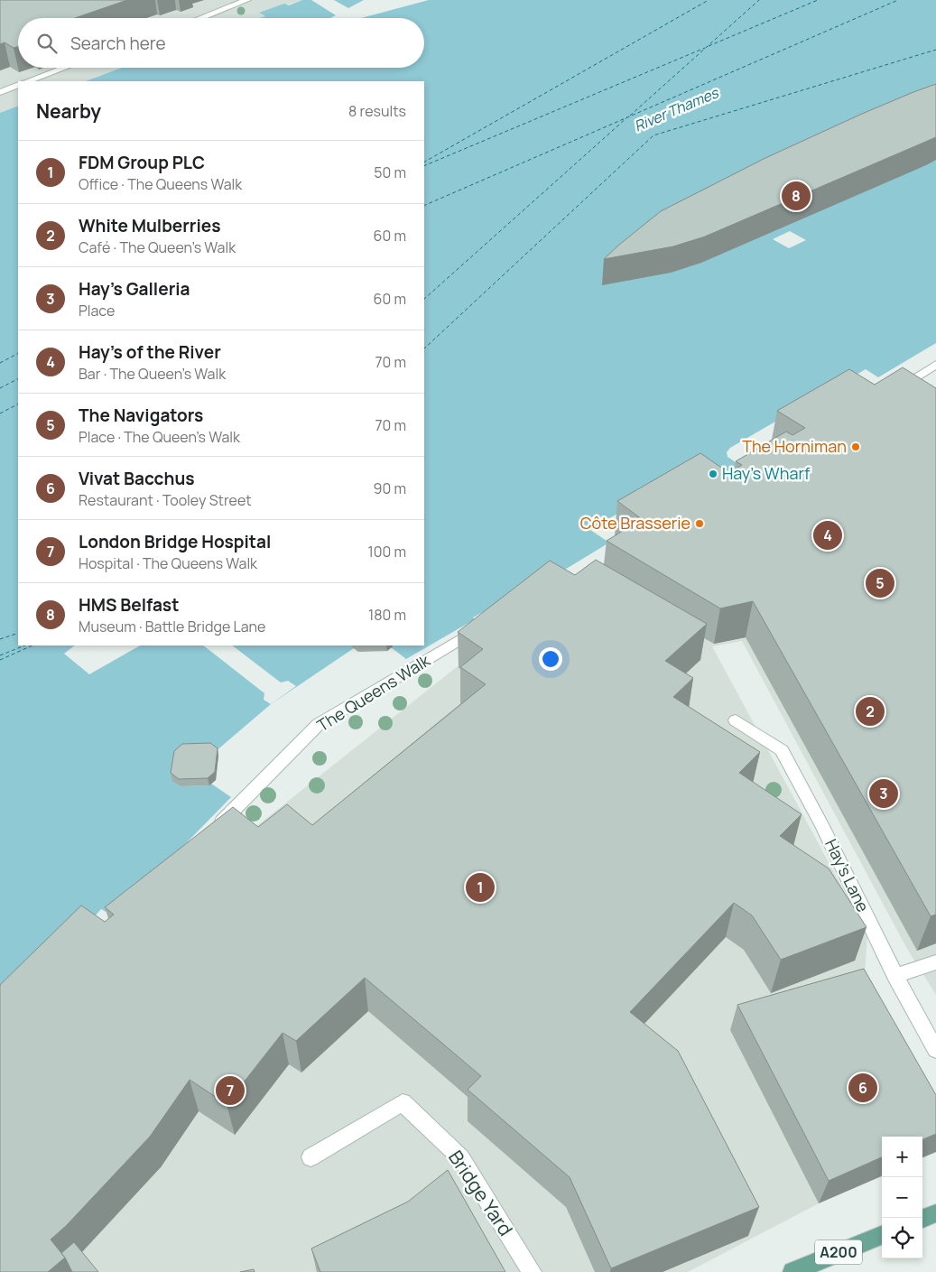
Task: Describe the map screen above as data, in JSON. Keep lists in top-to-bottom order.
{
  "streets": {
    "main road": ["A200"],
    "street": ["The Queens Walk", "Hay's Lane", "Bridge Yard"]
  },
  "water": ["River Thames"],
  "places": ["The Horniman", "Hay's Wharf", "Côte Brasserie"],
  "page": {
    "search": "Search here",
    "heading": ["Nearby", "8 results"],
    "list": [
      {
        "mark": "1",
        "name": "FDM Group PLC",
        "note": "Office · The Queens Walk",
        "value": "50 m"
      },
      {
        "mark": "2",
        "name": "White Mulberries",
        "note": "Café · The Queen's Walk",
        "value": "60 m"
      },
      {
        "mark": "3",
        "name": "Hay's Galleria",
        "note": "Place",
        "value": "60 m"
      },
      {
        "mark": "4",
        "name": "Hay's of the River",
        "note": "Bar · The Queen's Walk",
        "value": "70 m"
      },
      {
        "mark": "5",
        "name": "The Navigators",
        "note": "Place · The Queen's Walk",
        "value": "70 m"
      },
      {
        "mark": "6",
        "name": "Vivat Bacchus",
        "note": "Restaurant · Tooley Street",
        "value": "90 m"
      },
      {
        "mark": "7",
        "name": "London Bridge Hospital",
        "note": "Hospital · The Queens Walk",
        "value": "100 m"
      },
      {
        "mark": "8",
        "name": "HMS Belfast",
        "note": "Museum · Battle Bridge Lane",
        "value": "180 m"
      }
    ],
    "pins": [
      "8",
      "4",
      "5",
      "2",
      "3",
      "1",
      "6",
      "7"
    ],
    "map_buttons": ["+", "−"]
  }
}
